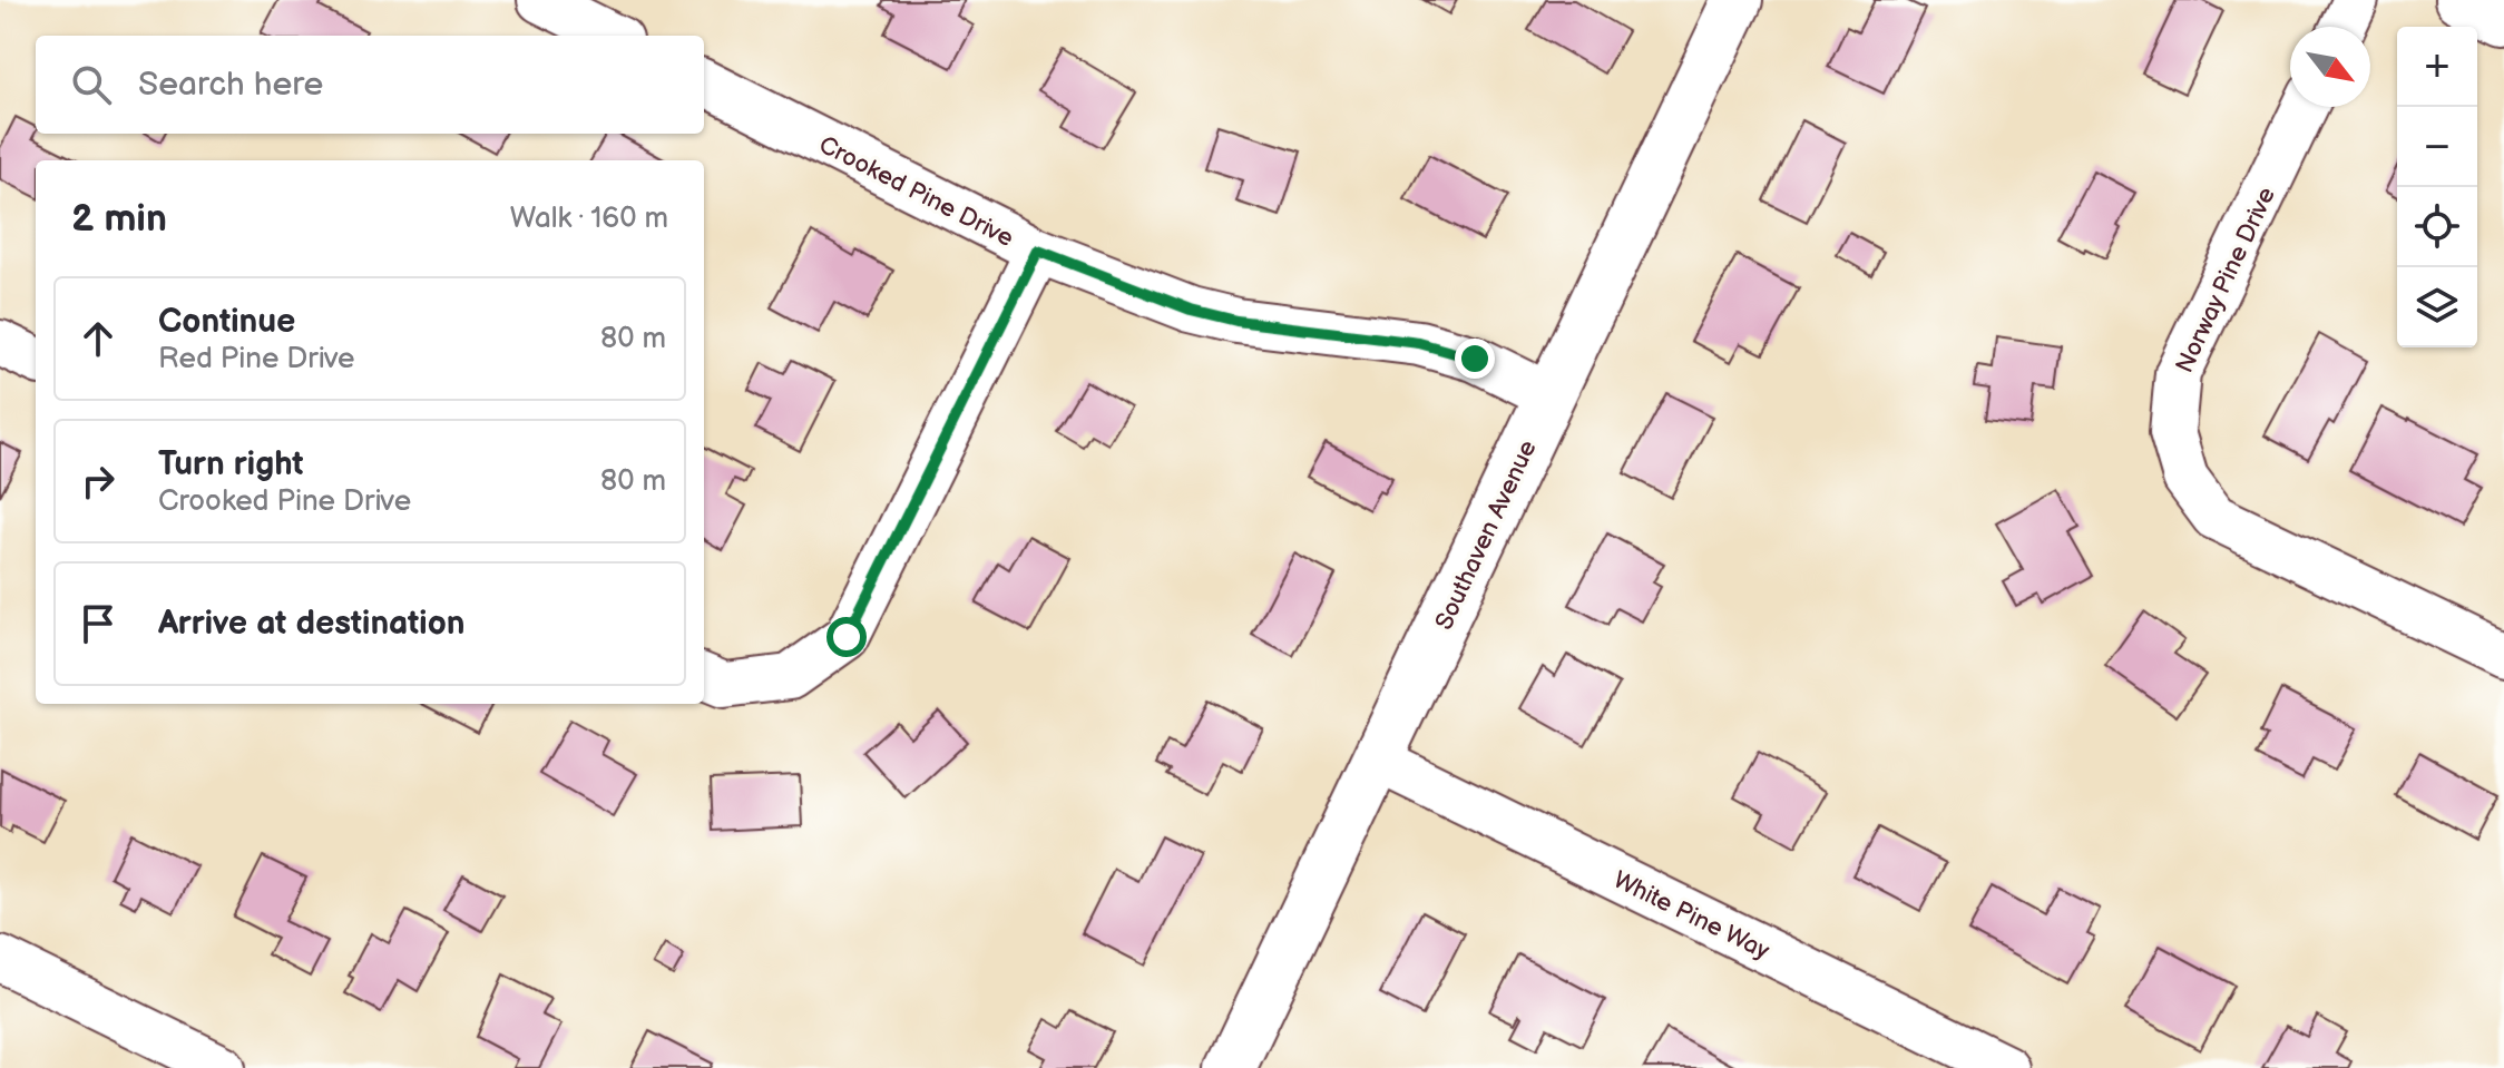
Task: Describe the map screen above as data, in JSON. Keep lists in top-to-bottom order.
{
  "streets": {
    "street": [
      "Crooked Pine Drive",
      "Norway Pine Drive",
      "Southaven Avenue",
      "White Pine Way"
    ]
  },
  "crossings": [
    ["Crooked Pine Drive", "Southaven Avenue"],
    ["Southaven Avenue", "White Pine Way"]
  ],
  "north": "bottom right",
  "page": {
    "map_buttons": ["+", "−"],
    "search": "Search here",
    "heading": ["2 min", "Walk · 160 m"],
    "list": [
      ["Continue", "Red Pine Drive", "80 m"],
      ["Turn right", "Crooked Pine Drive", "80 m"],
      "Arrive at destination"
    ]
  }
}
